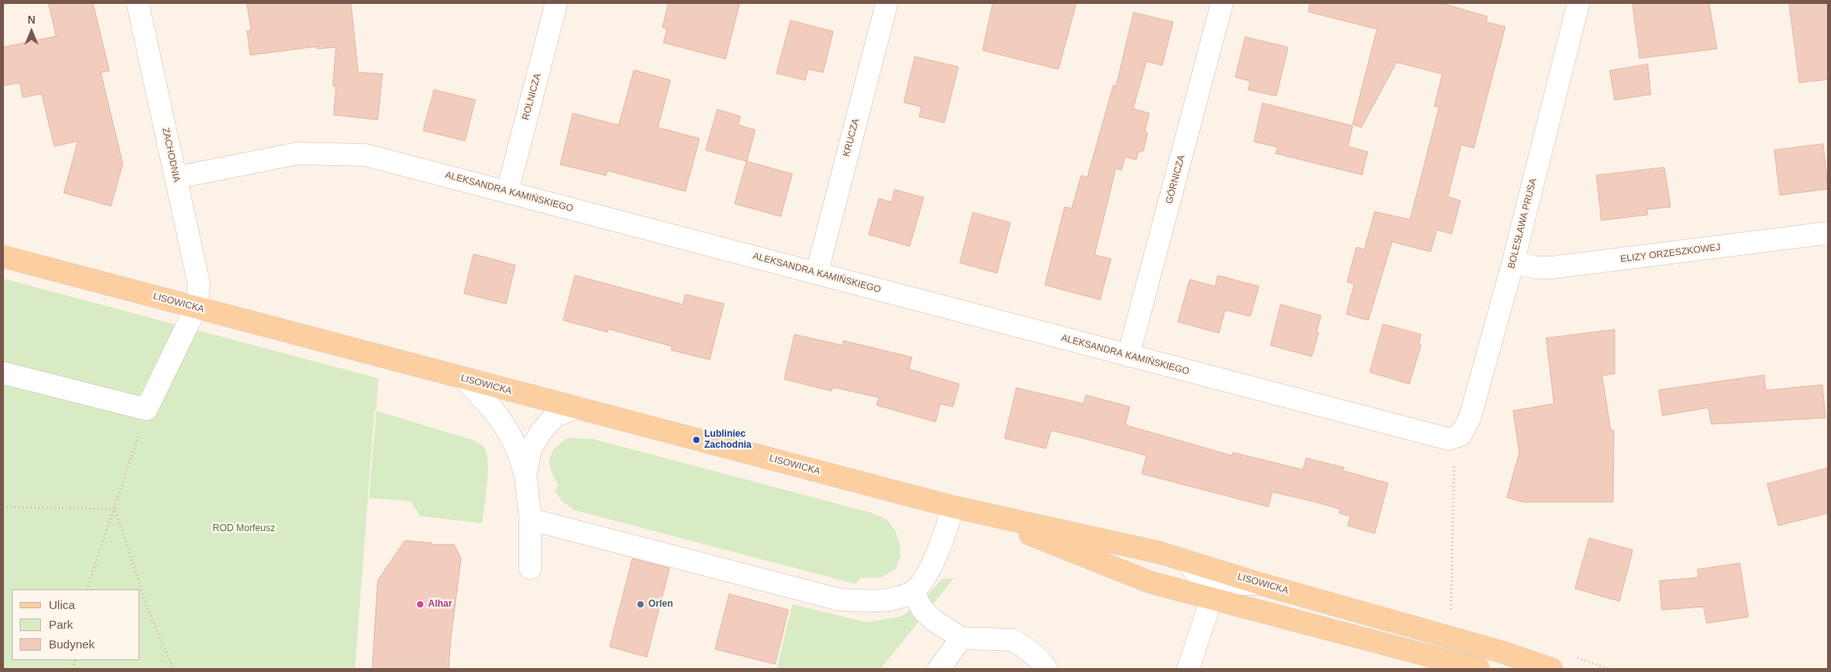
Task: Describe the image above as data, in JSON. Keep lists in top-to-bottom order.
{
  "streets": {
    "main road": ["LISOWICKA"],
    "street": [
      "ROLNICZA",
      "KRUCZA",
      "ZACHODNIA",
      "GÓRNICZA",
      "ALEKSANDRA KAMIŃSKIEGO",
      "BOLESŁAWA PRUSA",
      "ELIZY ORZESZKOWEJ"
    ]
  },
  "crossings": [
    ["ROLNICZA", "ALEKSANDRA KAMIŃSKIEGO"],
    ["KRUCZA", "ALEKSANDRA KAMIŃSKIEGO"],
    ["ZACHODNIA", "ALEKSANDRA KAMIŃSKIEGO"],
    ["ZACHODNIA", "LISOWICKA"],
    ["GÓRNICZA", "ALEKSANDRA KAMIŃSKIEGO"],
    ["ALEKSANDRA KAMIŃSKIEGO", "BOLESŁAWA PRUSA"],
    ["BOLESŁAWA PRUSA", "ELIZY ORZESZKOWEJ"]
  ],
  "parks": ["ROD Morfeusz"],
  "places": ["Lubliniec Zachodnia", "Alhar", "Orlen"],
  "legend": ["Ulica", "Park", "Budynek"],
  "north": "top"
}
